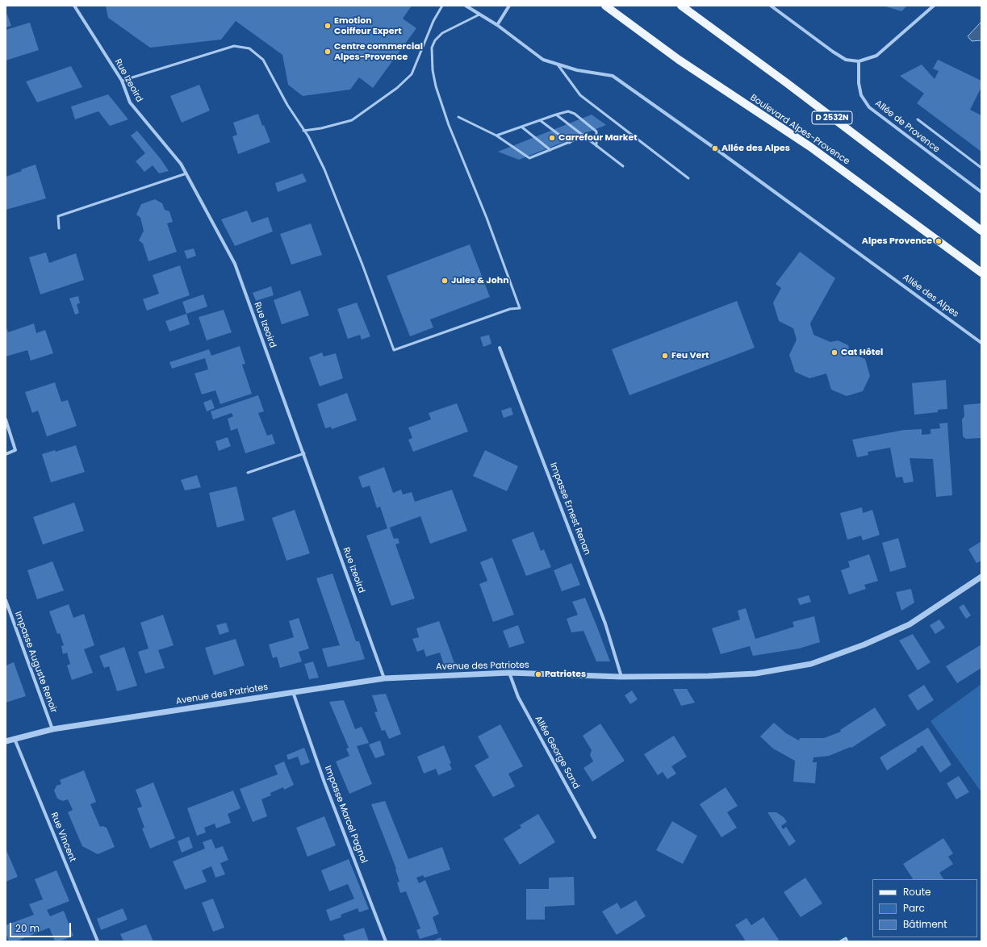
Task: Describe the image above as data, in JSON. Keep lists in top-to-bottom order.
{
  "streets": {
    "main road": ["D 2532N", "Boulevard Alpes-Provence"],
    "street": [
      "Rue Izeoird",
      "Allée de Provence",
      "Allée des Alpes",
      "Impasse Ernest Renan",
      "Impasse Auguste Renoir",
      "Avenue des Patriotes",
      "Allée George Sand",
      "Impasse Marcel Pagnol",
      "Rue Vincent"
    ]
  },
  "crossings": [
    ["Rue Izeoird", "Avenue des Patriotes"],
    ["Impasse Ernest Renan", "Avenue des Patriotes"],
    ["Impasse Auguste Renoir", "Avenue des Patriotes"],
    ["Avenue des Patriotes", "Allée George Sand"],
    ["Avenue des Patriotes", "Impasse Marcel Pagnol"],
    ["Avenue des Patriotes", "Rue Vincent"]
  ],
  "places": [
    "Emotion Coiffeur Expert",
    "Centre commercial Alpes-Provence",
    "Carrefour Market",
    "Allée des Alpes",
    "Alpes Provence",
    "Jules & John",
    "Cat Hôtel",
    "Feu Vert",
    "Patriotes"
  ],
  "legend": ["Route", "Parc", "Bâtiment"],
  "scale_bar": "20 m"
}
